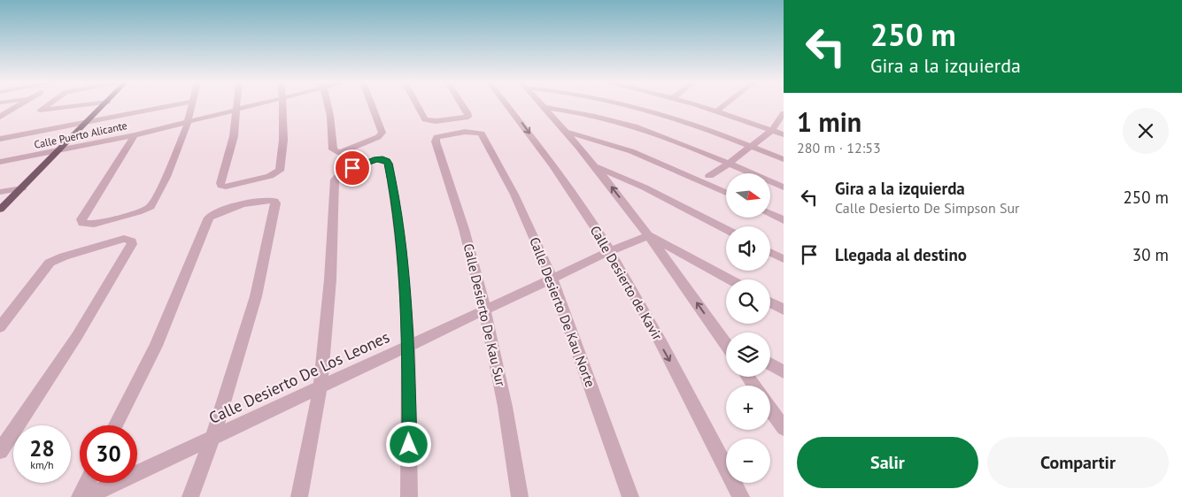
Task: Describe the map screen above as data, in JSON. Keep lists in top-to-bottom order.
{
  "streets": {
    "street": [
      "Calle Puerto Alicante",
      "Calle Desierto de Kavir",
      "Calle Desierto De Kau Norte",
      "Calle Desierto De Kau Sur",
      "Calle Desierto De Los Leones"
    ]
  },
  "crossings": [
    ["Calle Desierto de Kavir", "Calle Desierto De Los Leones"],
    ["Calle Desierto De Kau Norte", "Calle Desierto De Kau Sur"],
    ["Calle Desierto De Kau Norte", "Calle Desierto De Los Leones"],
    ["Calle Desierto De Kau Sur", "Calle Desierto De Los Leones"]
  ],
  "north": "right",
  "page": {
    "turn": ["250 m", "Gira a la izquierda"],
    "heading": ["1 min", "280 m · 12:53"],
    "list": [
      {
        "name": "Gira a la izquierda",
        "note": "Calle Desierto De Simpson Sur",
        "value": "250 m"
      },
      {
        "name": "Llegada al destino",
        "value": "30 m"
      }
    ],
    "map_buttons": ["+", "−"],
    "speed": "28 km/h",
    "limit": "30",
    "buttons": ["Salir", "Compartir"]
  }
}
